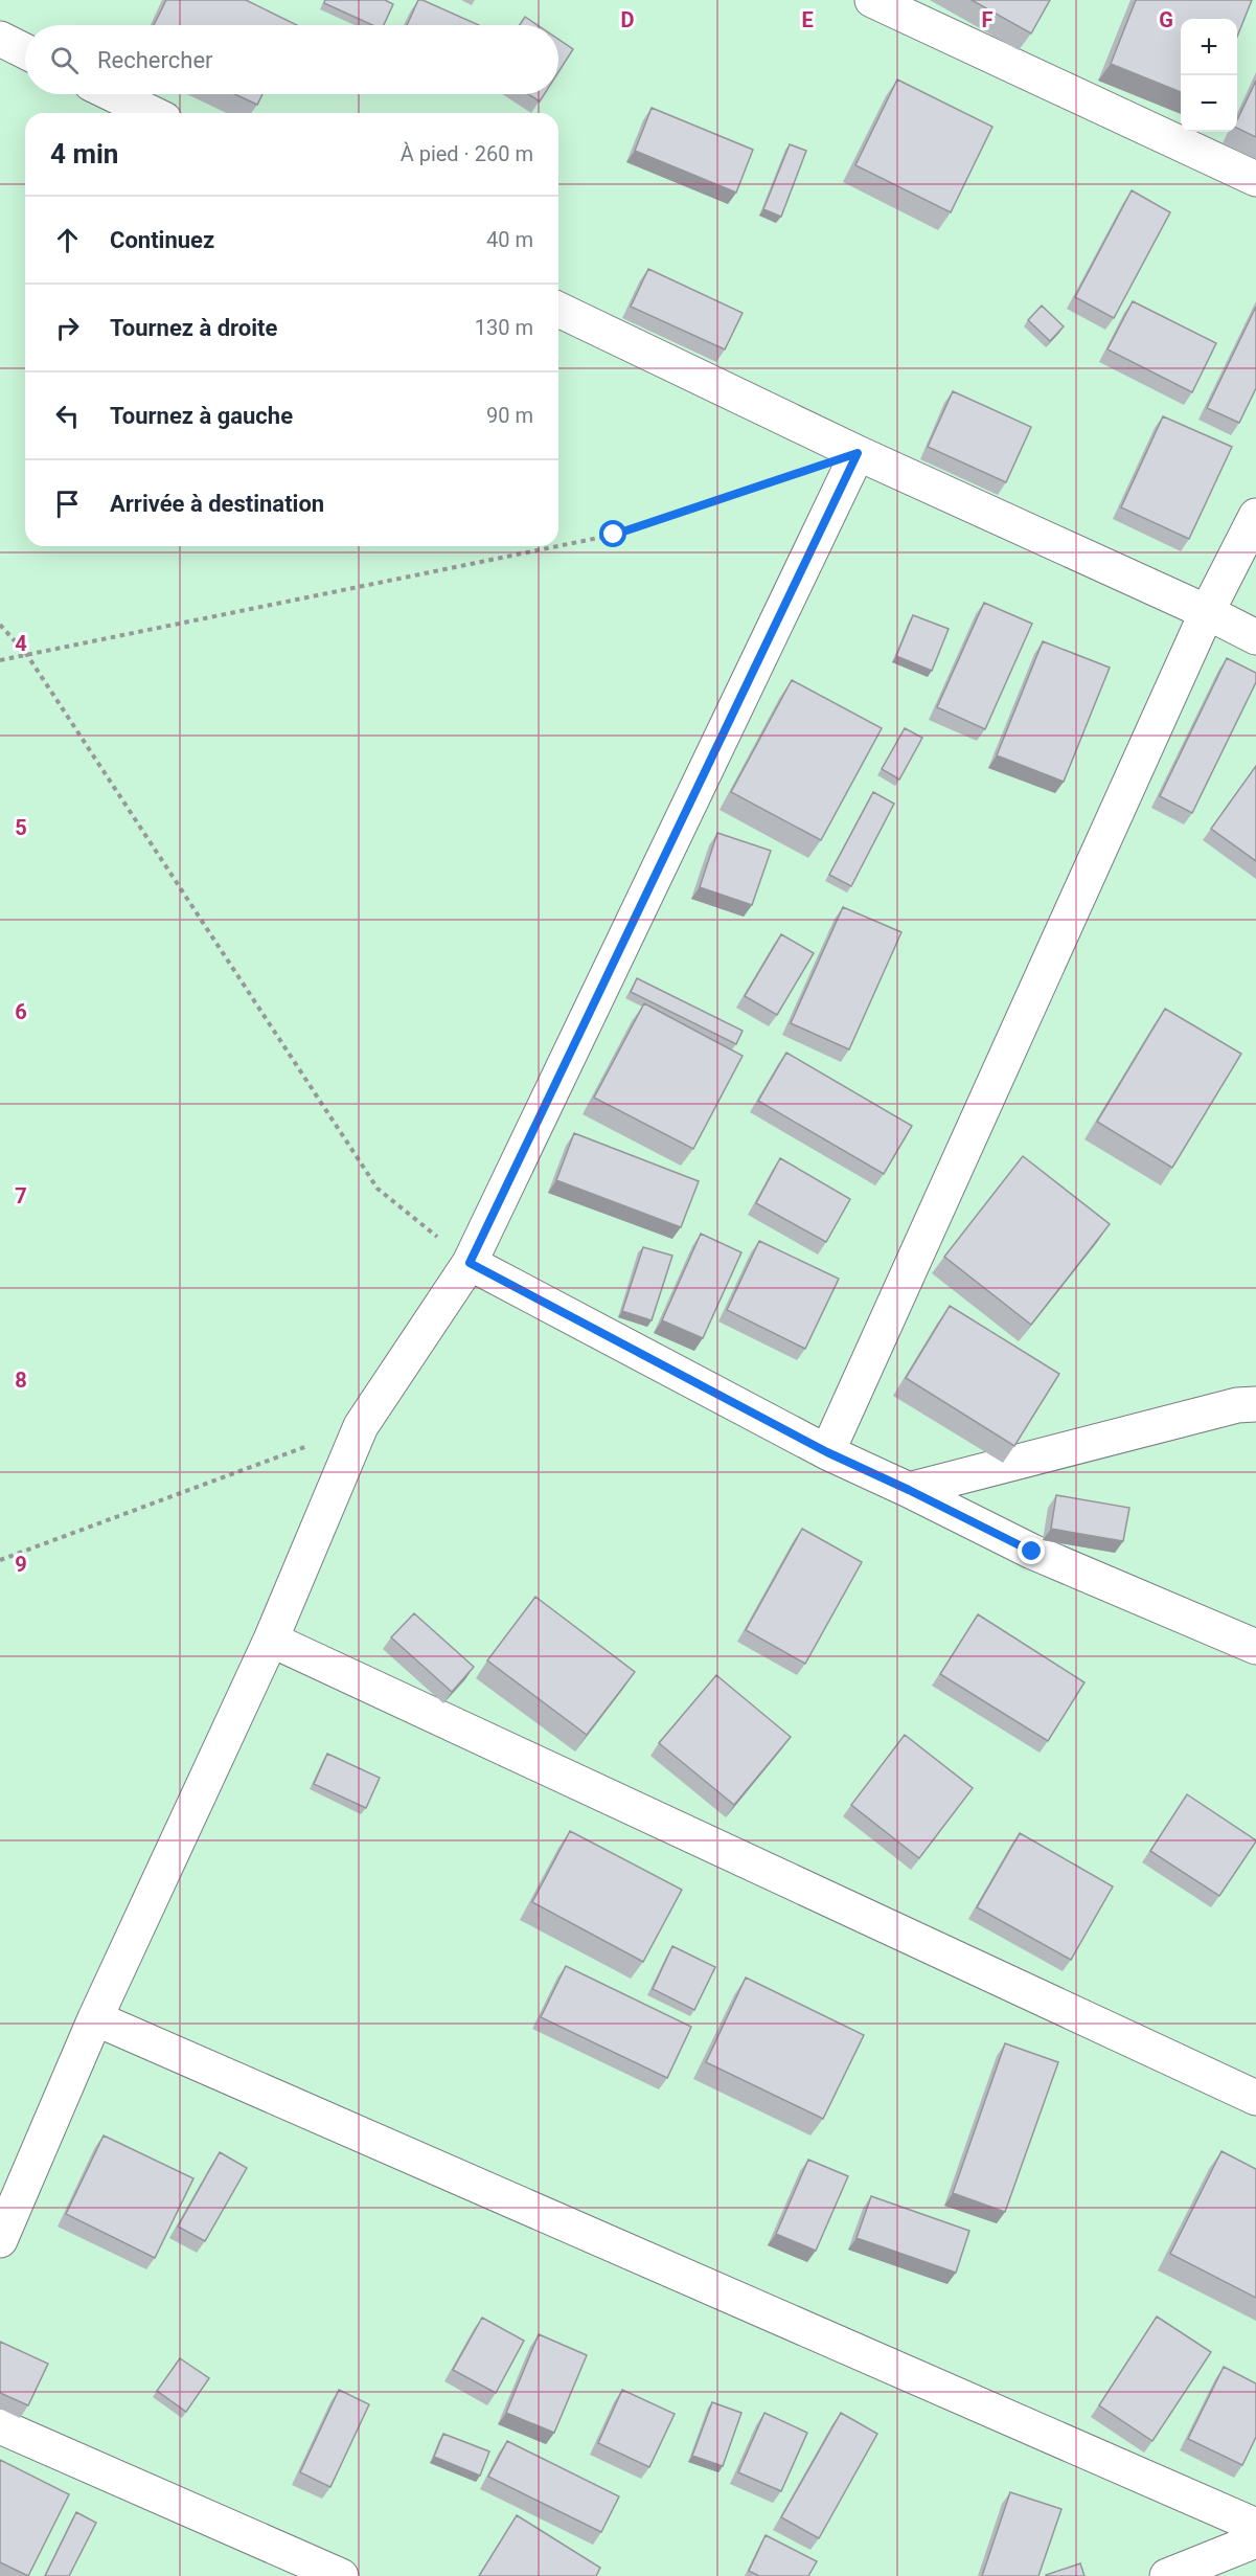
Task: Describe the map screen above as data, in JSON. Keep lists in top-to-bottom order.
{
  "page": {
    "map_buttons": ["+", "−"],
    "search": "Rechercher",
    "heading": ["4 min", "À pied · 260 m"],
    "list": [
      ["Continuez", "40 m"],
      ["Tournez à droite", "130 m"],
      ["Tournez à gauche", "90 m"],
      "Arrivée à destination"
    ]
  },
  "grid": {
    "columns": [
      "D",
      "E",
      "F",
      "G"
    ],
    "rows": [
      "4",
      "5",
      "6",
      "7",
      "8",
      "9"
    ]
  }
}
